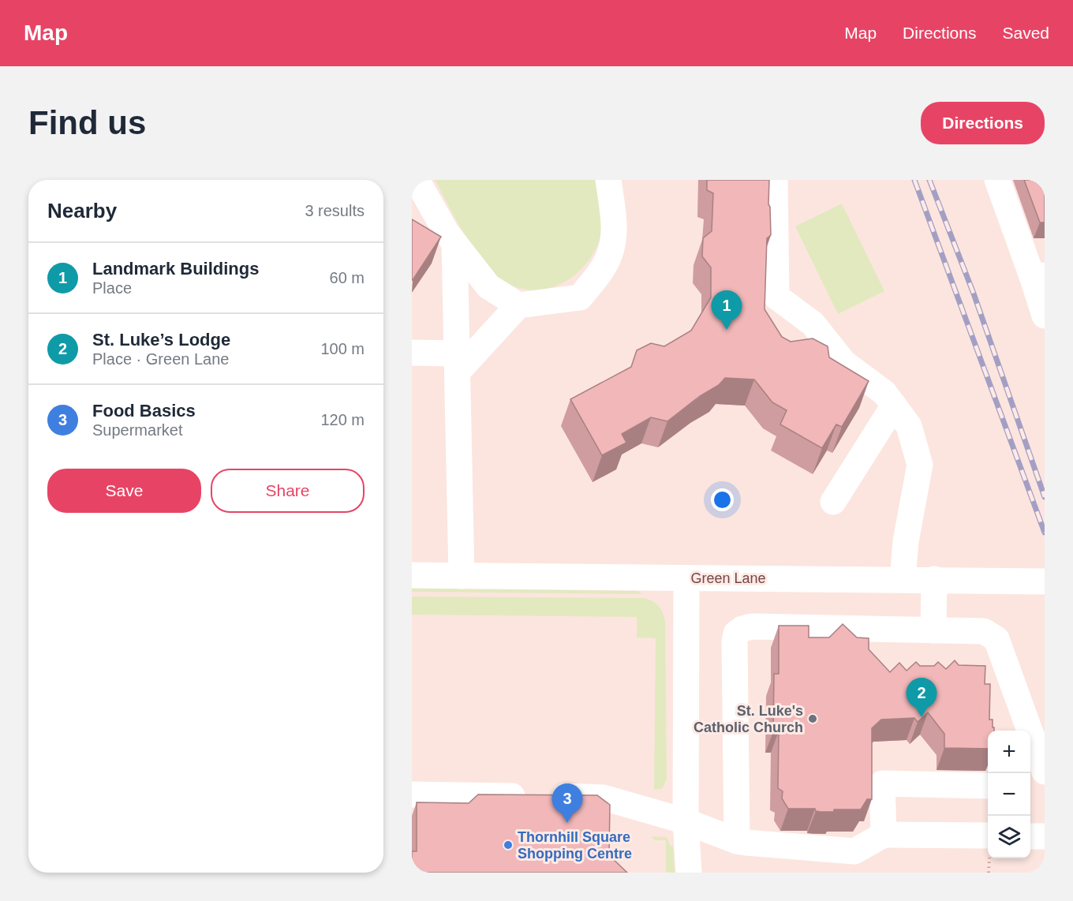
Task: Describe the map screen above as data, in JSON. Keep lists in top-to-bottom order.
{
  "streets": {
    "street": ["Green Lane"]
  },
  "places": ["St. Luke's Catholic Church", "Thornhill Square Shopping Centre"],
  "page": {
    "header": "Map",
    "nav": ["Map", "Directions", "Saved"],
    "buttons": [
      "Directions",
      ["Save", "Share"]
    ],
    "title": "Find us",
    "heading": ["Nearby", "3 results"],
    "list": [
      {
        "mark": "1",
        "name": "Landmark Buildings",
        "note": "Place",
        "value": "60 m"
      },
      {
        "mark": "2",
        "name": "St. Luke’s Lodge",
        "note": "Place · Green Lane",
        "value": "100 m"
      },
      {
        "mark": "3",
        "name": "Food Basics",
        "note": "Supermarket",
        "value": "120 m"
      }
    ],
    "pins": ["1", "2", "3"],
    "map_buttons": ["+", "−"]
  }
}
